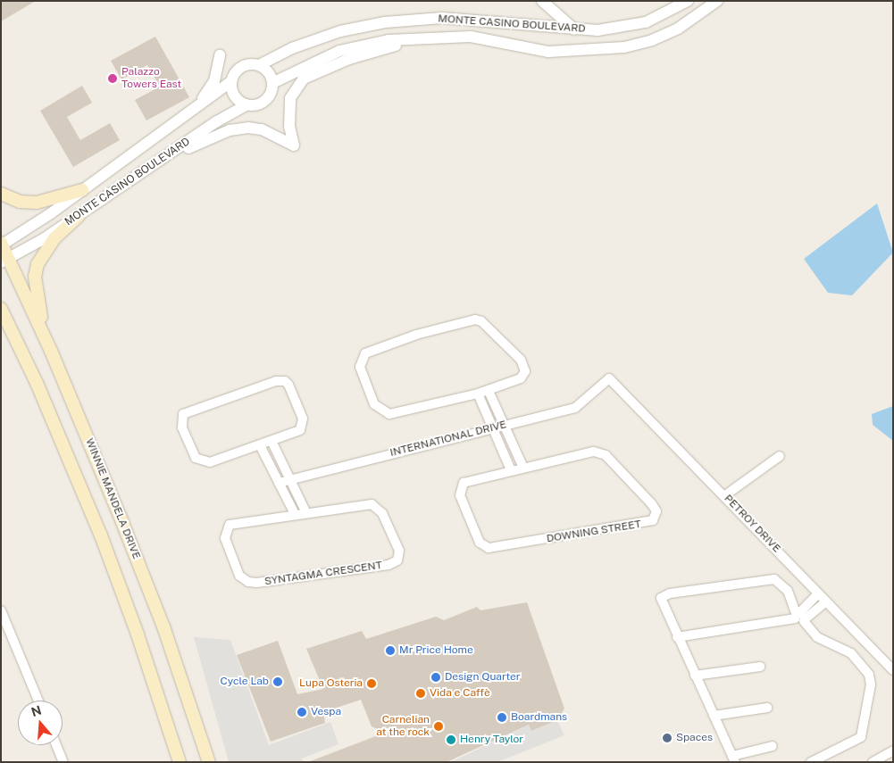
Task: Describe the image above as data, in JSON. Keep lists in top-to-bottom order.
{
  "streets": {
    "main road": ["WINNIE MANDELA DRIVE"],
    "street": [
      "MONTE CASINO BOULEVARD",
      "INTERNATIONAL DRIVE",
      "PETROY DRIVE",
      "DOWNING STREET",
      "SYNTAGMA CRESCENT"
    ]
  },
  "crossings": [
    ["MONTE CASINO BOULEVARD", "WINNIE MANDELA DRIVE"],
    ["INTERNATIONAL DRIVE", "PETROY DRIVE"]
  ],
  "places": [
    "Palazzo Towers East",
    "Mr Price Home",
    "Design Quarter",
    "Cycle Lab",
    "Lupa Osteria",
    "Vida e Caffè",
    "Vespa",
    "Boardmans",
    "Carnelian at the rock",
    "Spaces",
    "Henry Taylor"
  ],
  "north": "top"
}
